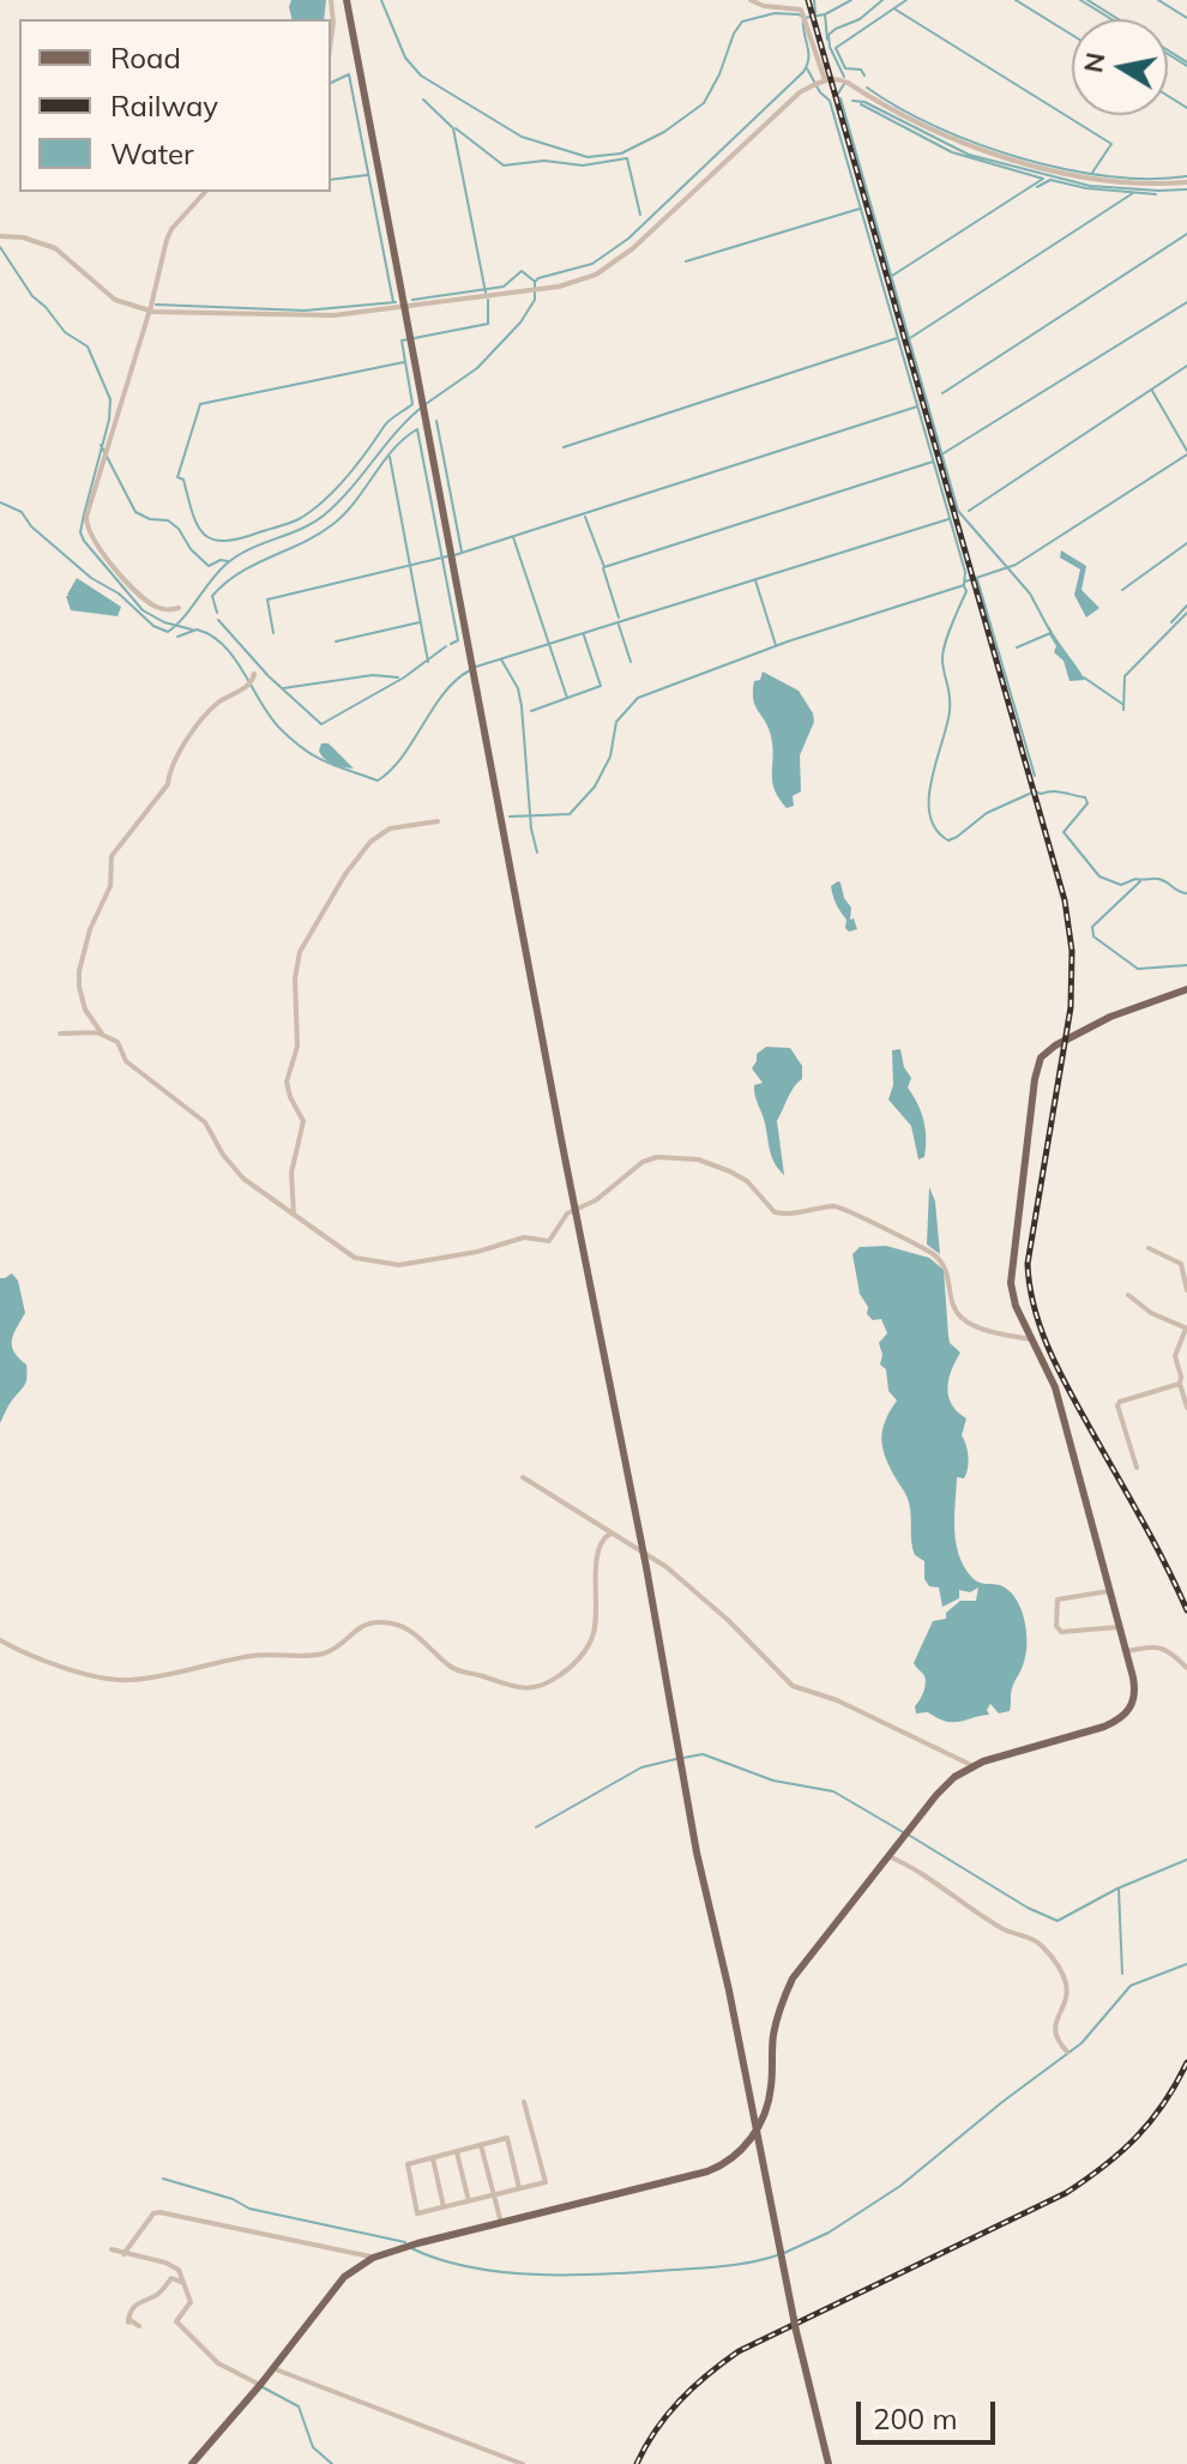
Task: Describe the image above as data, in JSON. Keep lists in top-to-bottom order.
{
  "legend": ["Road", "Railway", "Water"],
  "scale_bar": "200 m",
  "north": "left"
}
